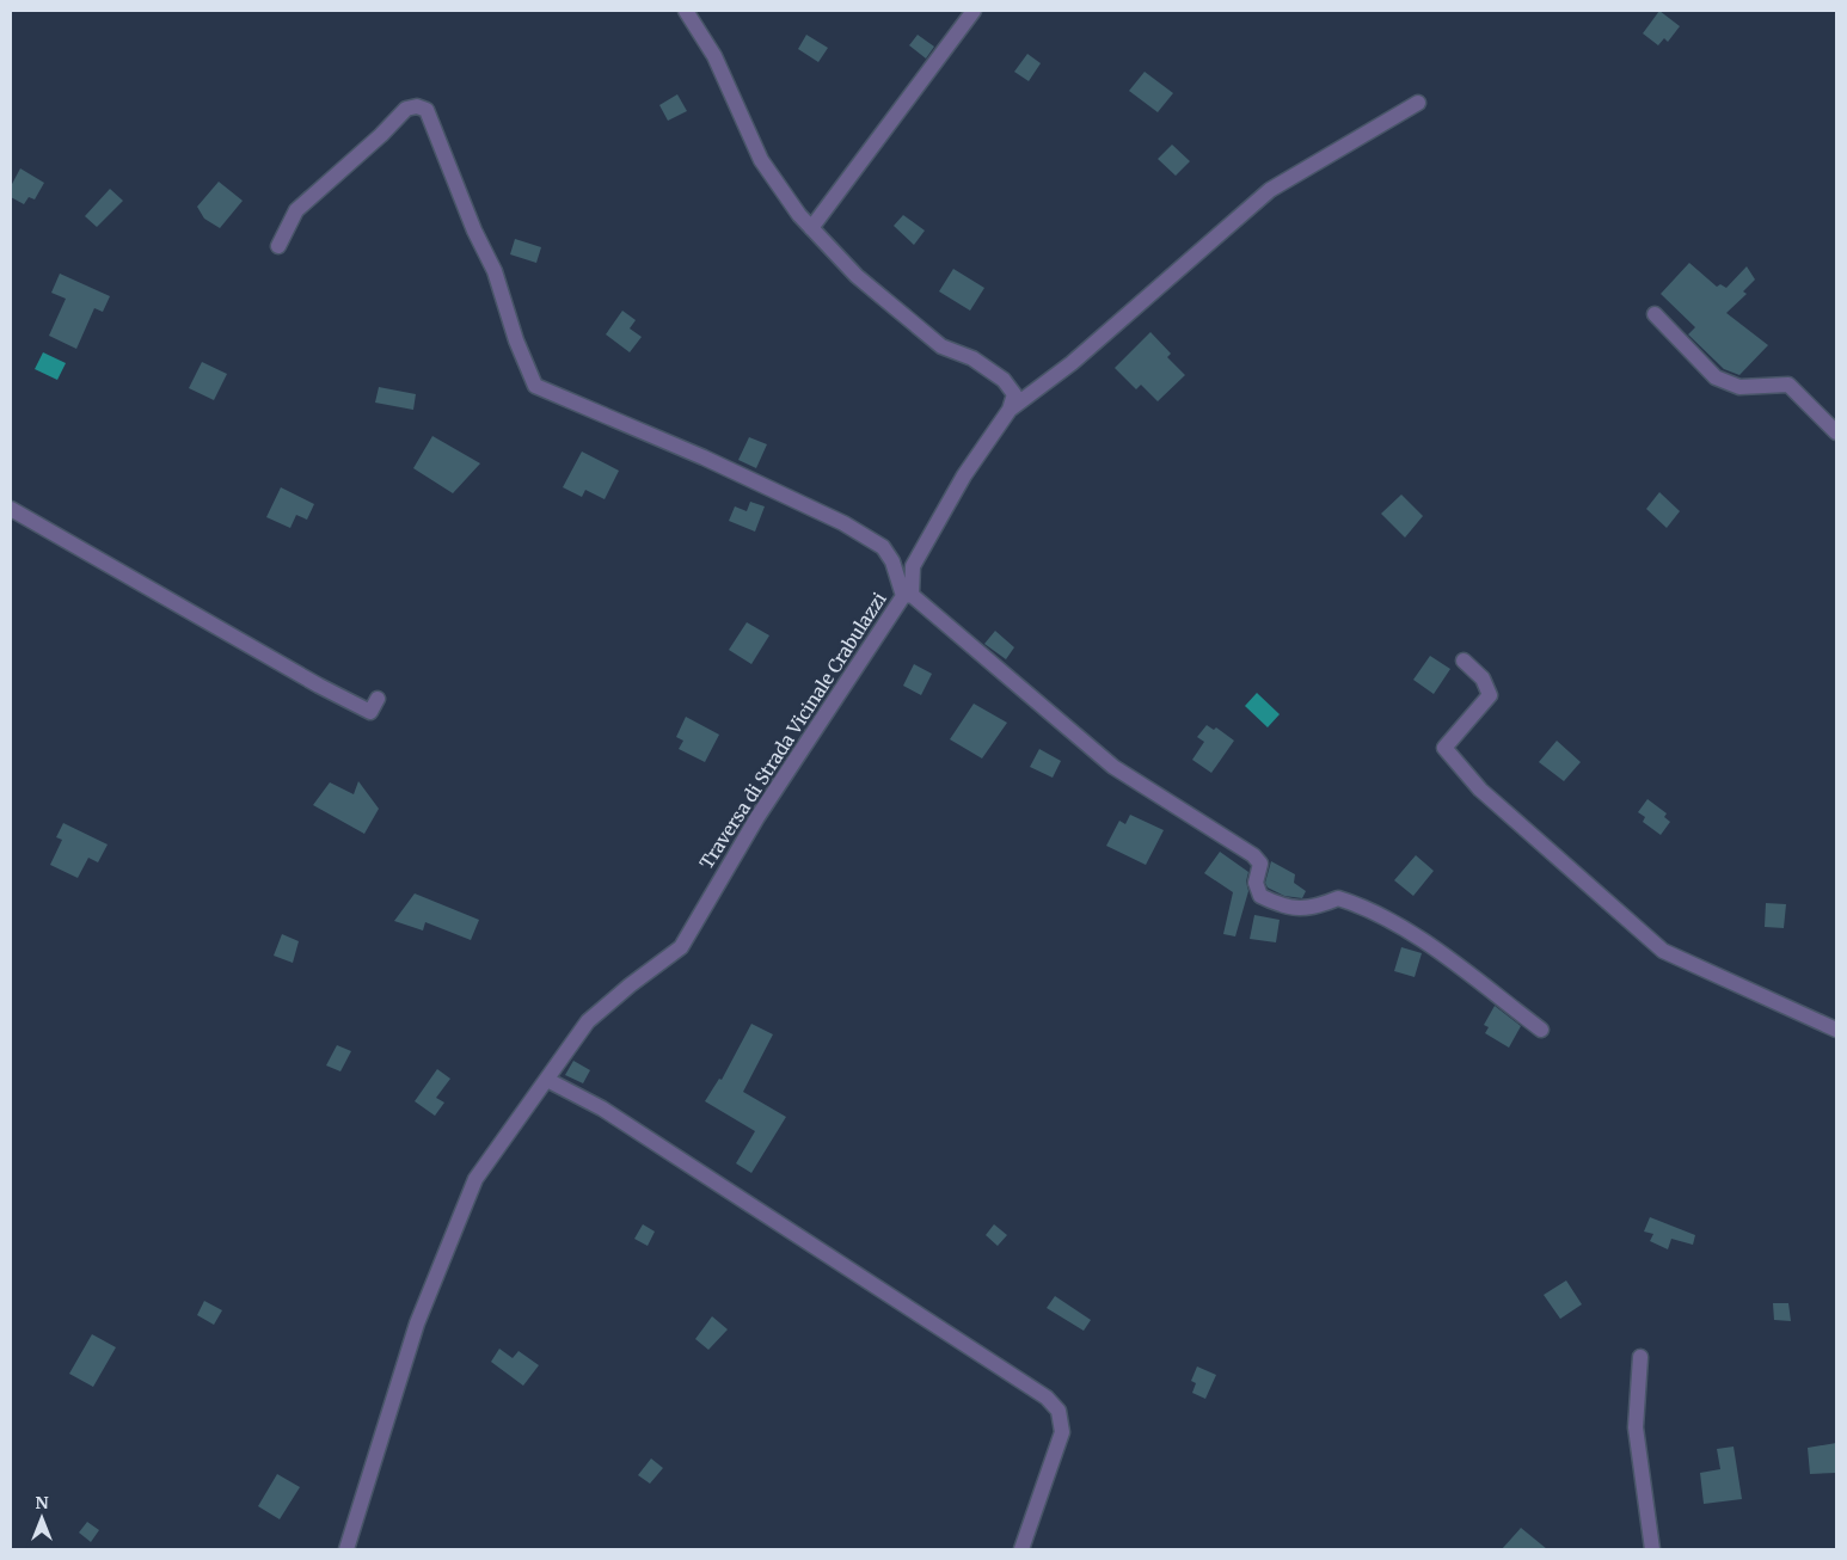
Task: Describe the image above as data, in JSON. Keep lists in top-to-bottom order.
{
  "streets": {
    "street": ["Traversa di Strada Vicinale Crabulazzi"]
  },
  "north": "top"
}
